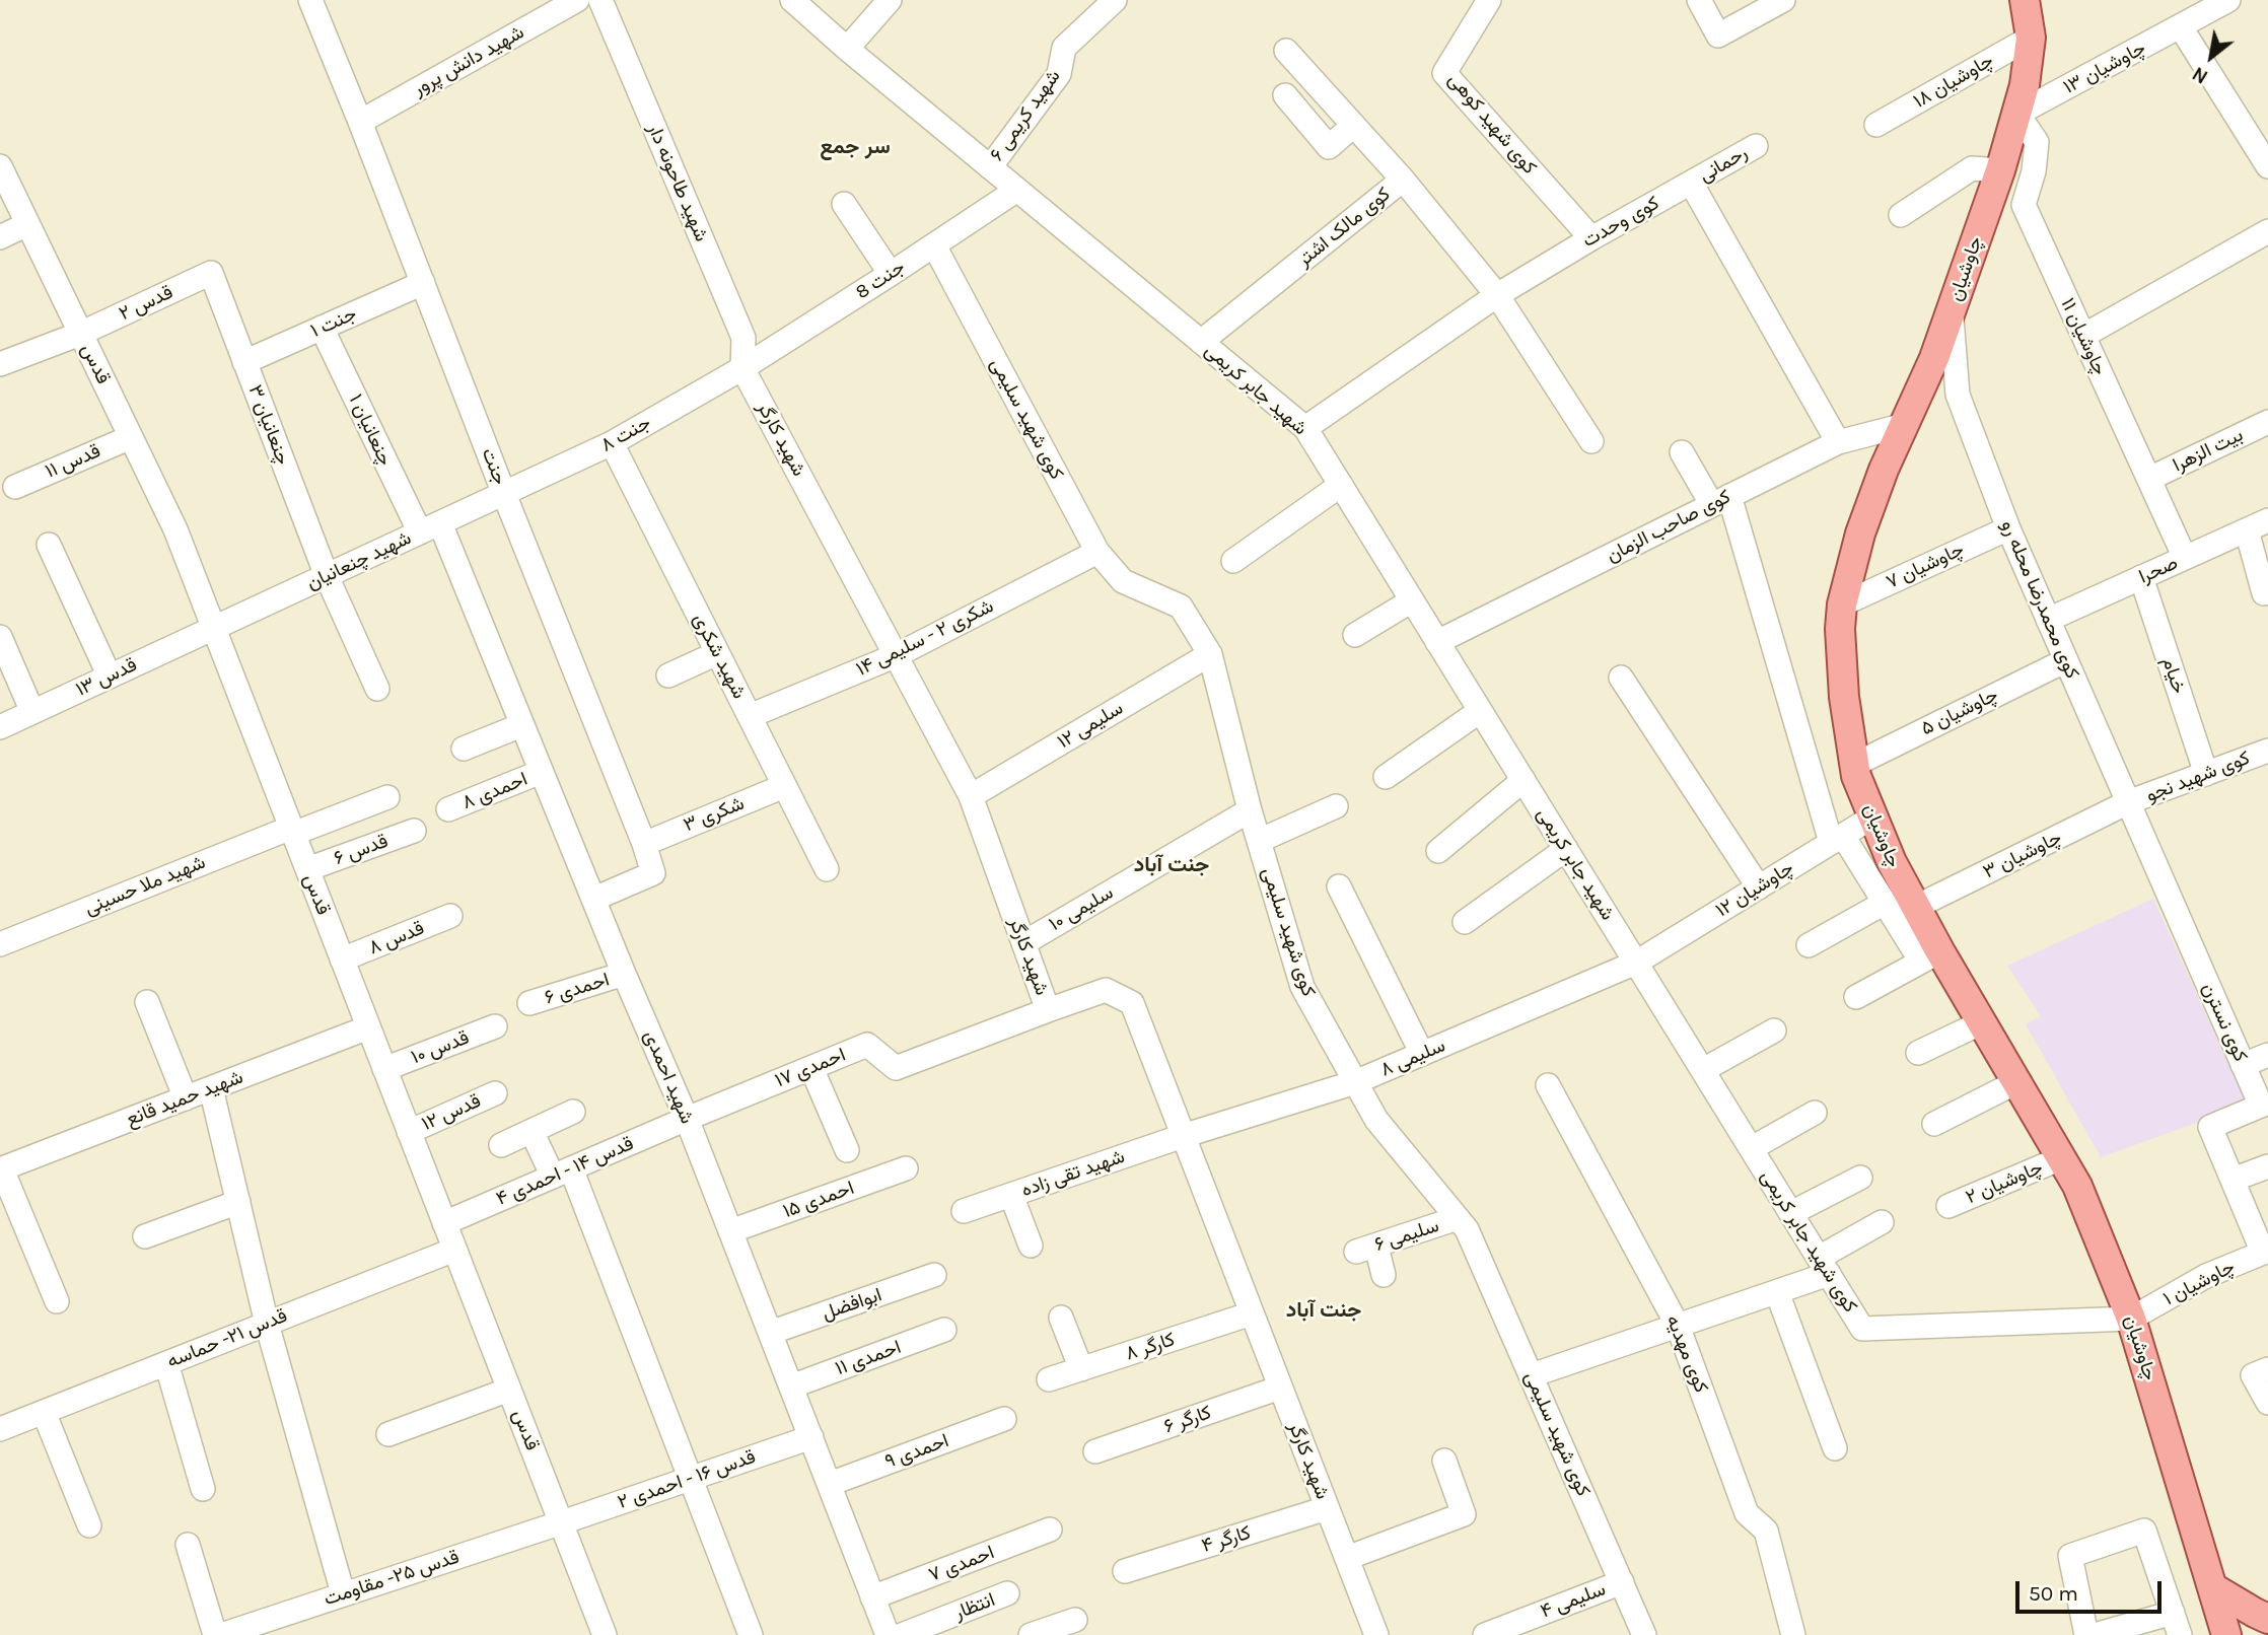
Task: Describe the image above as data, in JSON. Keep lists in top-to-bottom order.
{
  "streets": {
    "main road": ["چاوشیان"],
    "street": [
      "شهید دانش پرور",
      "چاوشیان ۱۳",
      "چاوشیان ۱۸",
      "شهید کریمی ۶",
      "کوی شهید کوهی",
      "رحمانی",
      "شهيد طاحونه دار",
      "کوی وحدت",
      "کوی مالک اشتر",
      "جنت 8",
      "قدس ۲",
      "جنت ۱",
      "چاوشیان ۱۱",
      "قدس",
      "شهید جابر کریمی",
      "کوی شهید سلیمی",
      "چنعانیان ۳",
      "چنعانیان ۱",
      "جنت ۸",
      "شهید کارگر",
      "بیت الزهرا",
      "قدس ۱۱",
      "جنت",
      "کوی صاحب الزمان",
      "شهید چنعانیان",
      "چاوشیان ۷",
      "صحرا",
      "کوی محمدرضا محله رو",
      "شکری ۲ - سلیمی ۱۴",
      "شهید شکری",
      "خیام",
      "قدس ۱۳",
      "چاوشیان ۵",
      "سلیمی ۱۲",
      "کوی شهید نجو",
      "احمدی ۸",
      "شکری ۳",
      "قدس ۶",
      "چاوشیان ۳",
      "شهید ملا حسینی",
      "چاوشیان ۱۲",
      "سلیمی ۱۰",
      "قدس ۸",
      "احمدی ۶",
      "کوی نسترن",
      "قدس ۱۰",
      "سلیمی ۸",
      "احمدی ۱۷",
      "شهید احمدی",
      "شهید حمید قانع",
      "قدس ۱۲",
      "قدس ۱۴ - احمدی ۴",
      "شهید تقی زاده",
      "چاوشیان ۲",
      "احمدی ۱۵",
      "سلیمی ۶",
      "کوی شهید جابر کریمی",
      "چاوشیان ۱",
      "ابوافضل",
      "قدس ۲۱- حماسه",
      "کارگر ۸",
      "کوی مهدیه",
      "احمدی ۱۱",
      "کارگر ۶",
      "احمدی ۹",
      "قدس ۱۶ - احمدی ۲",
      "کارگر ۴",
      "احمدی ۷",
      "قدس ۲۵- مقاومت",
      "سلیمی ۴",
      "انتظار"
    ]
  },
  "crossings": [
    ["شهید دانش پرور", "جنت"],
    ["چاوشیان ۱۳", "چاوشیان"],
    ["چاوشیان ۱۳", "چاوشیان ۱۱"],
    ["چاوشیان ۱۸", "چاوشیان"],
    ["شهید کریمی ۶", "شهید جابر کریمی"],
    ["کوی شهید کوهی", "کوی وحدت"],
    ["رحمانی", "کوی وحدت"],
    ["شهيد طاحونه دار", "جنت 8"],
    ["شهيد طاحونه دار", "جنت ۸"],
    ["شهيد طاحونه دار", "شهید کارگر"],
    ["کوی وحدت", "کوی مالک اشتر"],
    ["کوی وحدت", "شهید جابر کریمی"],
    ["کوی مالک اشتر", "شهید جابر کریمی"],
    ["چاوشیان", "چاوشیان ۱۱"],
    ["چاوشیان", "کوی صاحب الزمان"],
    ["چاوشیان", "چاوشیان ۷"],
    ["چاوشیان", "کوی محمدرضا محله رو"],
    ["چاوشیان", "چاوشیان ۵"],
    ["چاوشیان", "چاوشیان ۳"],
    ["چاوشیان", "چاوشیان ۱۲"],
    ["چاوشیان", "چاوشیان ۲"],
    ["چاوشیان", "کوی شهید جابر کریمی"],
    ["چاوشیان", "چاوشیان ۱"],
    ["جنت 8", "شهید جابر کریمی"],
    ["جنت 8", "کوی شهید سلیمی"],
    ["جنت 8", "جنت ۸"],
    ["جنت 8", "شهید کارگر"],
    ["قدس ۲", "قدس"],
    ["قدس ۲", "چنعانیان ۳"],
    ["جنت ۱", "چنعانیان ۳"],
    ["جنت ۱", "چنعانیان ۱"],
    ["جنت ۱", "جنت"],
    ["چاوشیان ۱۱", "بیت الزهرا"],
    ["چاوشیان ۱۱", "صحرا"],
    ["قدس", "قدس ۱۱"],
    ["قدس", "شهید چنعانیان"],
    ["قدس", "قدس ۱۳"],
    ["قدس", "قدس ۶"],
    ["قدس", "شهید ملا حسینی"],
    ["قدس", "قدس ۸"],
    ["قدس", "قدس ۱۰"],
    ["قدس", "شهید حمید قانع"],
    ["قدس", "قدس ۱۲"],
    ["قدس", "قدس ۱۴ - احمدی ۴"],
    ["قدس", "قدس ۲۱- حماسه"],
    ["قدس", "قدس ۱۶ - احمدی ۲"],
    ["قدس", "قدس ۲۵- مقاومت"],
    ["شهید جابر کریمی", "کوی صاحب الزمان"],
    ["شهید جابر کریمی", "چاوشیان ۱۲"],
    ["شهید جابر کریمی", "سلیمی ۸"],
    ["شهید جابر کریمی", "کوی شهید جابر کریمی"],
    ["کوی شهید سلیمی", "شکری ۲ - سلیمی ۱۴"],
    ["کوی شهید سلیمی", "سلیمی ۱۲"],
    ["کوی شهید سلیمی", "سلیمی ۱۰"],
    ["کوی شهید سلیمی", "سلیمی ۸"],
    ["کوی شهید سلیمی", "سلیمی ۶"],
    ["کوی شهید سلیمی", "سلیمی ۴"],
    ["چنعانیان ۳", "شهید چنعانیان"],
    ["چنعانیان ۱", "شهید چنعانیان"],
    ["چنعانیان ۱", "شهید احمدی"],
    ["جنت ۸", "شهید کارگر"],
    ["جنت ۸", "جنت"],
    ["جنت ۸", "شهید چنعانیان"],
    ["جنت ۸", "شهید شکری"],
    ["شهید کارگر", "شکری ۲ - سلیمی ۱۴"],
    ["شهید کارگر", "سلیمی ۱۲"],
    ["شهید کارگر", "سلیمی ۱۰"],
    ["شهید کارگر", "سلیمی ۸"],
    ["شهید کارگر", "احمدی ۱۷"],
    ["شهید کارگر", "شهید تقی زاده"],
    ["شهید کارگر", "کارگر ۸"],
    ["شهید کارگر", "کارگر ۶"],
    ["شهید کارگر", "کارگر ۴"],
    ["جنت", "شهید چنعانیان"],
    ["جنت", "شکری ۳"],
    ["جنت", "شهید احمدی"],
    ["شهید چنعانیان", "قدس ۱۳"],
    ["شهید چنعانیان", "شهید احمدی"],
    ["چاوشیان ۷", "کوی محمدرضا محله رو"],
    ["صحرا", "کوی محمدرضا محله رو"],
    ["صحرا", "خیام"],
    ["کوی محمدرضا محله رو", "چاوشیان ۵"],
    ["کوی محمدرضا محله رو", "کوی شهید نجو"],
    ["کوی محمدرضا محله رو", "چاوشیان ۳"],
    ["کوی محمدرضا محله رو", "کوی نسترن"],
    ["شکری ۲ - سلیمی ۱۴", "شهید شکری"],
    ["شهید شکری", "شکری ۳"],
    ["خیام", "کوی شهید نجو"],
    ["کوی شهید نجو", "چاوشیان ۳"],
    ["کوی شهید نجو", "کوی نسترن"],
    ["احمدی ۸", "شهید احمدی"],
    ["چاوشیان ۳", "کوی نسترن"],
    ["چاوشیان ۱۲", "سلیمی ۸"],
    ["چاوشیان ۱۲", "کوی شهید جابر کریمی"],
    ["احمدی ۶", "شهید احمدی"],
    ["کوی نسترن", "چاوشیان ۱"],
    ["سلیمی ۸", "شهید تقی زاده"],
    ["سلیمی ۸", "کوی شهید جابر کریمی"],
    ["احمدی ۱۷", "شهید احمدی"],
    ["احمدی ۱۷", "قدس ۱۴ - احمدی ۴"],
    ["شهید احمدی", "قدس ۱۴ - احمدی ۴"],
    ["شهید احمدی", "احمدی ۱۵"],
    ["شهید احمدی", "ابوافضل"],
    ["شهید احمدی", "احمدی ۱۱"],
    ["شهید احمدی", "احمدی ۹"],
    ["شهید احمدی", "قدس ۱۶ - احمدی ۲"],
    ["شهید احمدی", "احمدی ۷"],
    ["کوی شهید جابر کریمی", "چاوشیان ۱"],
    ["قدس ۱۶ - احمدی ۲", "قدس ۲۵- مقاومت"]
  ],
  "districts": ["سر جمع", "جنت آباد", "جنت آباد"],
  "scale_bar": "50 m",
  "north": "bottom left"
}
